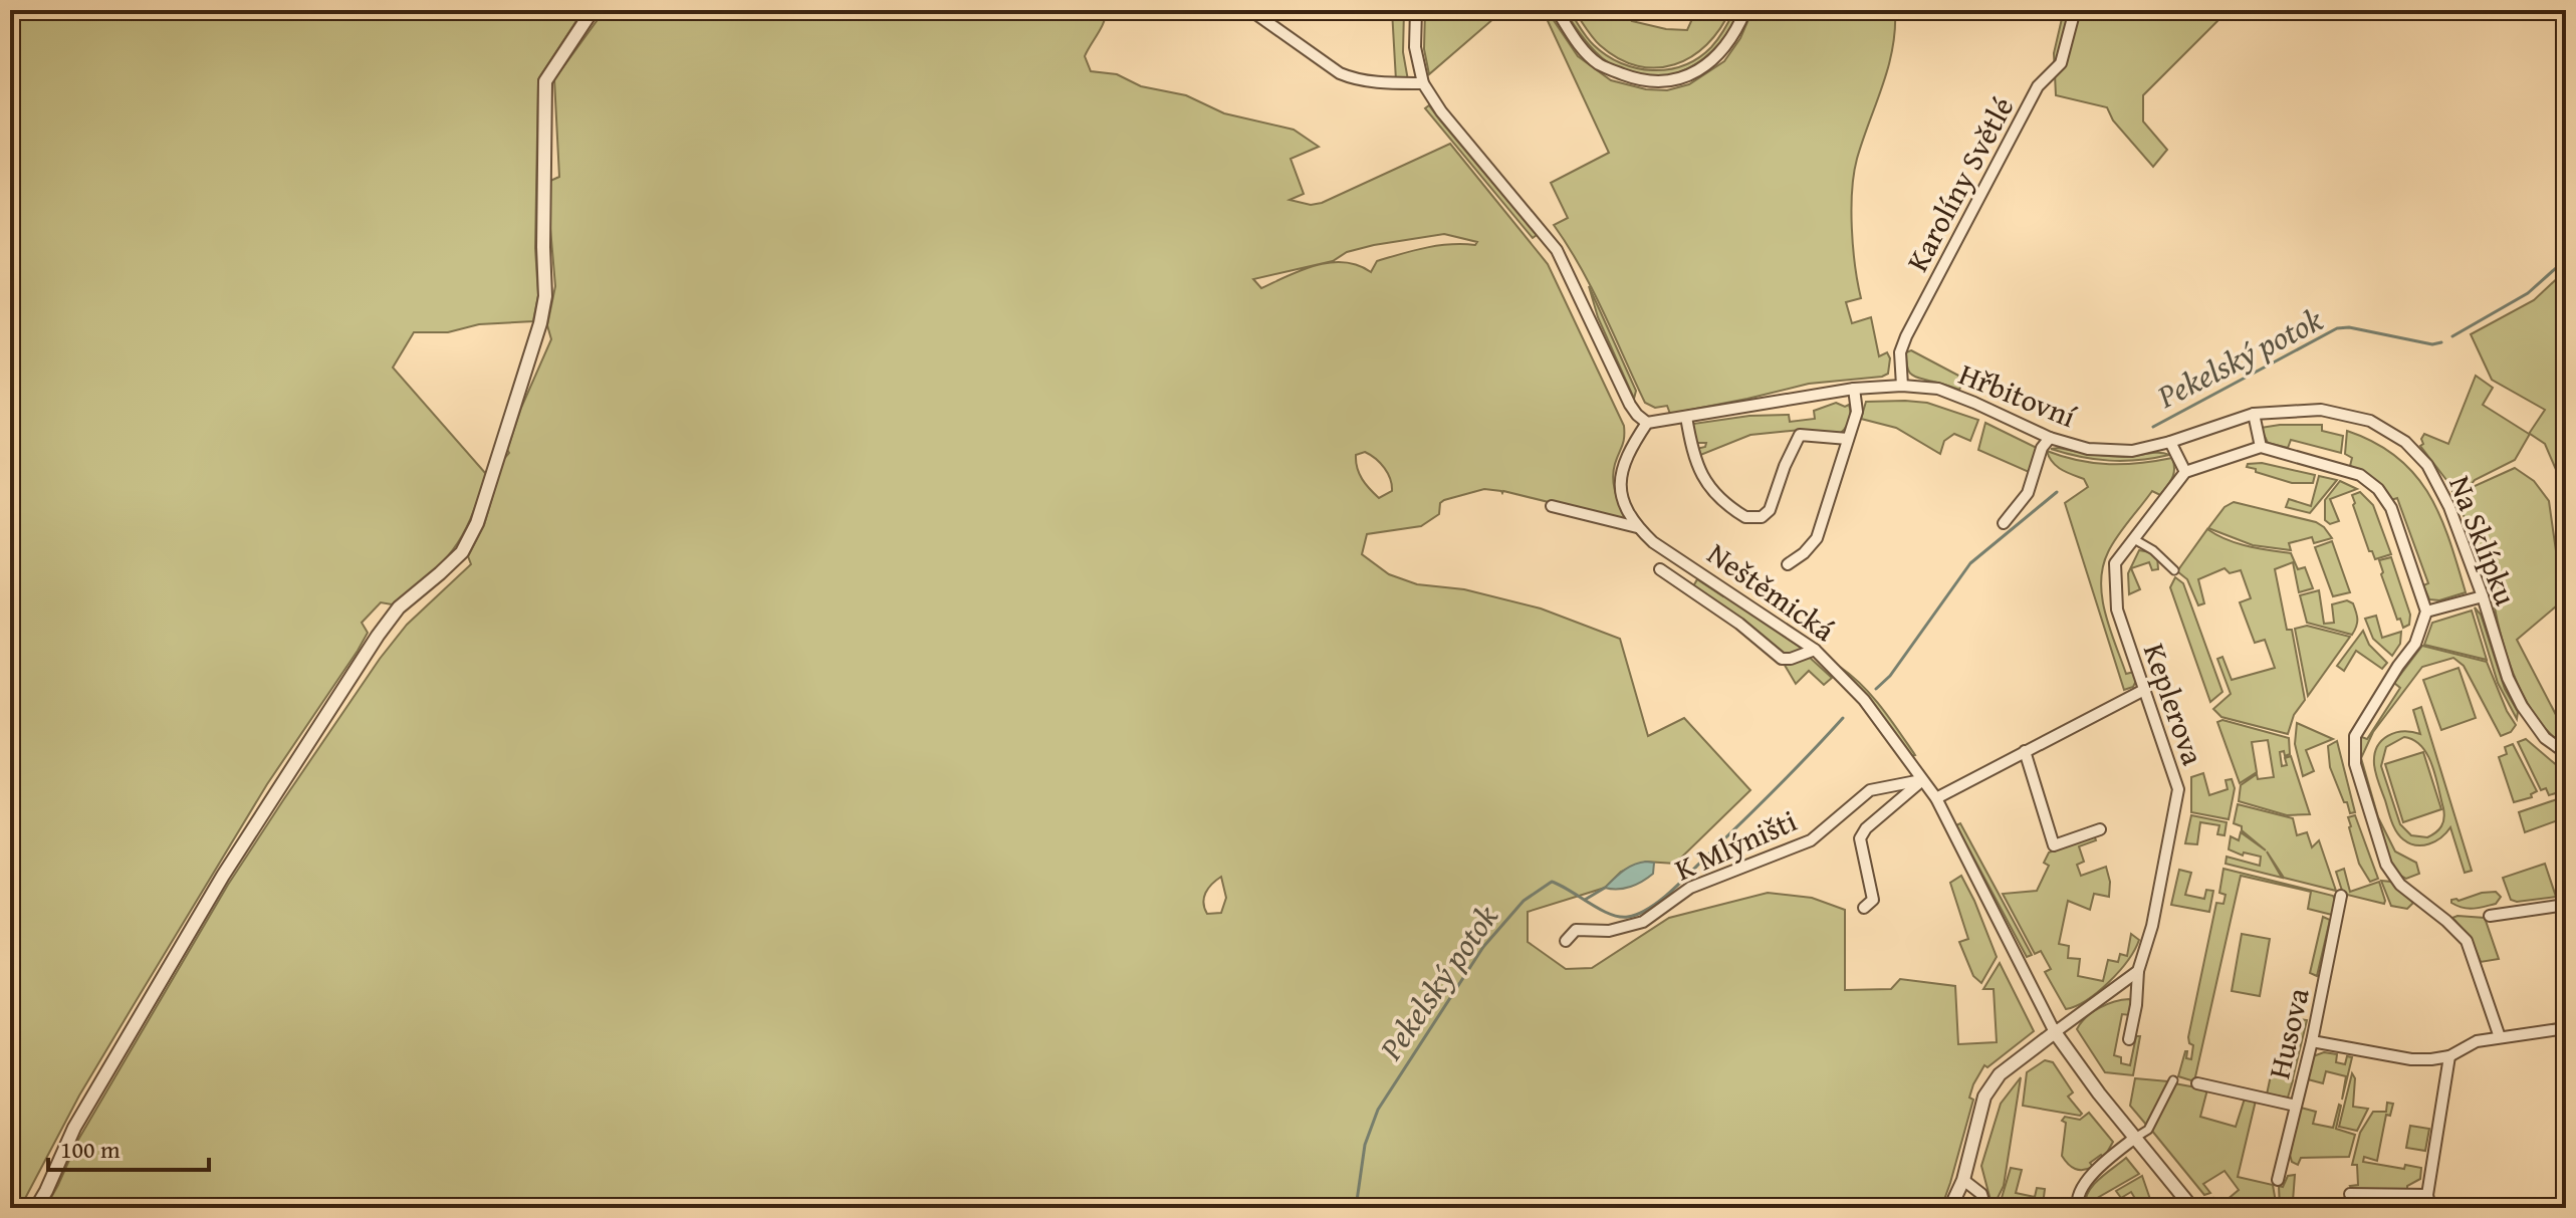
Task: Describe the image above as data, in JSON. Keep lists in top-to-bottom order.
{
  "streets": {
    "street": [
      "Karolíny Světlé",
      "Hřbitovní",
      "Na Sklípku",
      "Neštěmická",
      "Keplerova",
      "K Mlýništi",
      "Husova"
    ]
  },
  "crossings": [
    ["Karolíny Světlé", "Hřbitovní"],
    ["Hřbitovní", "Na Sklípku"],
    ["Hřbitovní", "Neštěmická"],
    ["Neštěmická", "K Mlýništi"]
  ],
  "water": ["Pekelský potok"],
  "scale_bar": "100 m"
}
